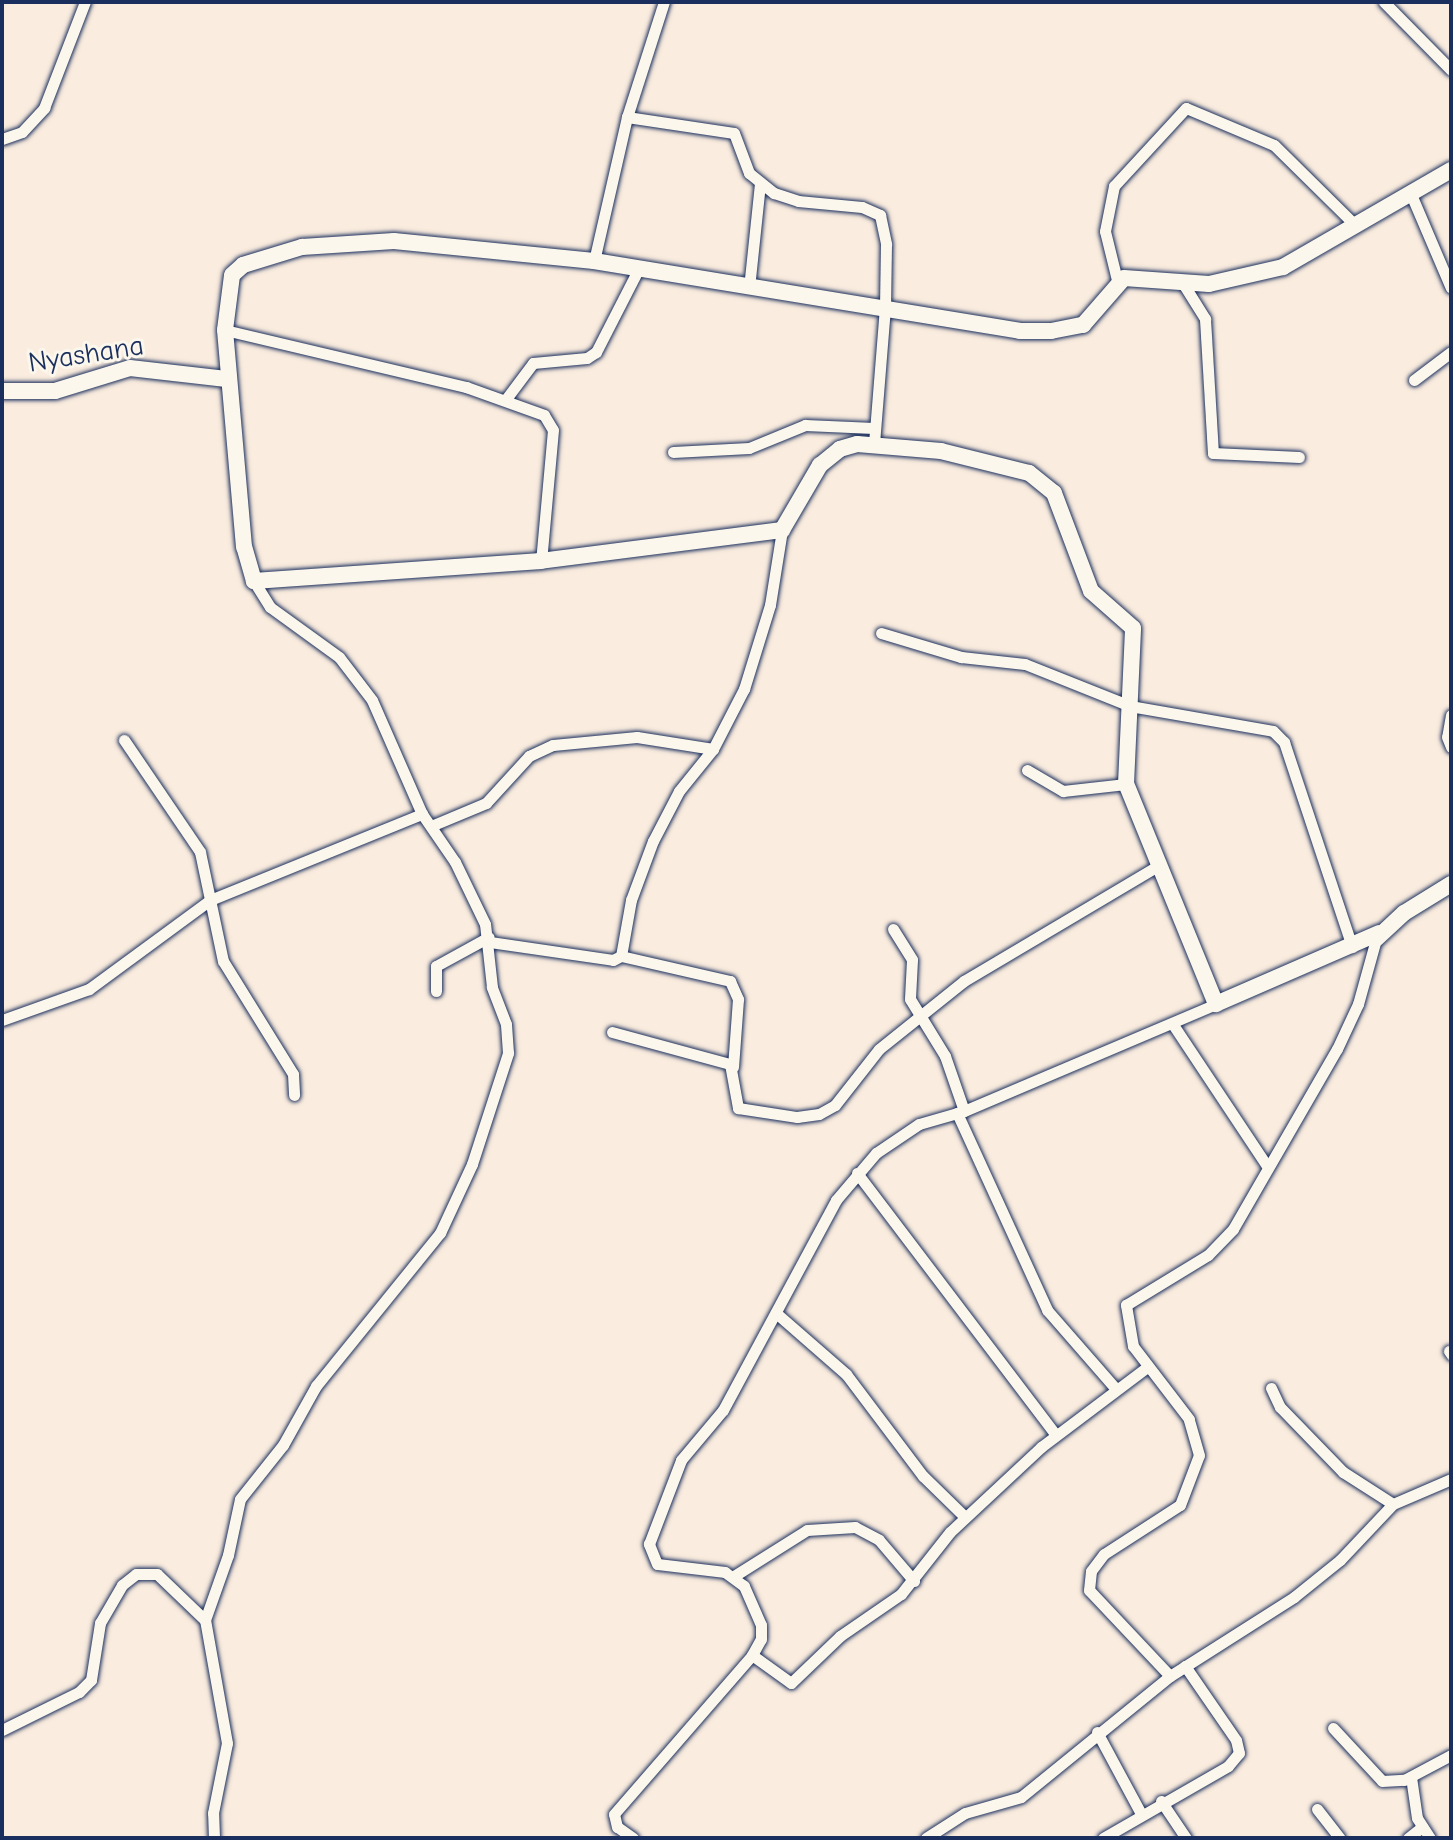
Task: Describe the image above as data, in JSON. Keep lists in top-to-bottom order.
{
  "streets": {
    "street": ["Nyashana"]
  }
}
